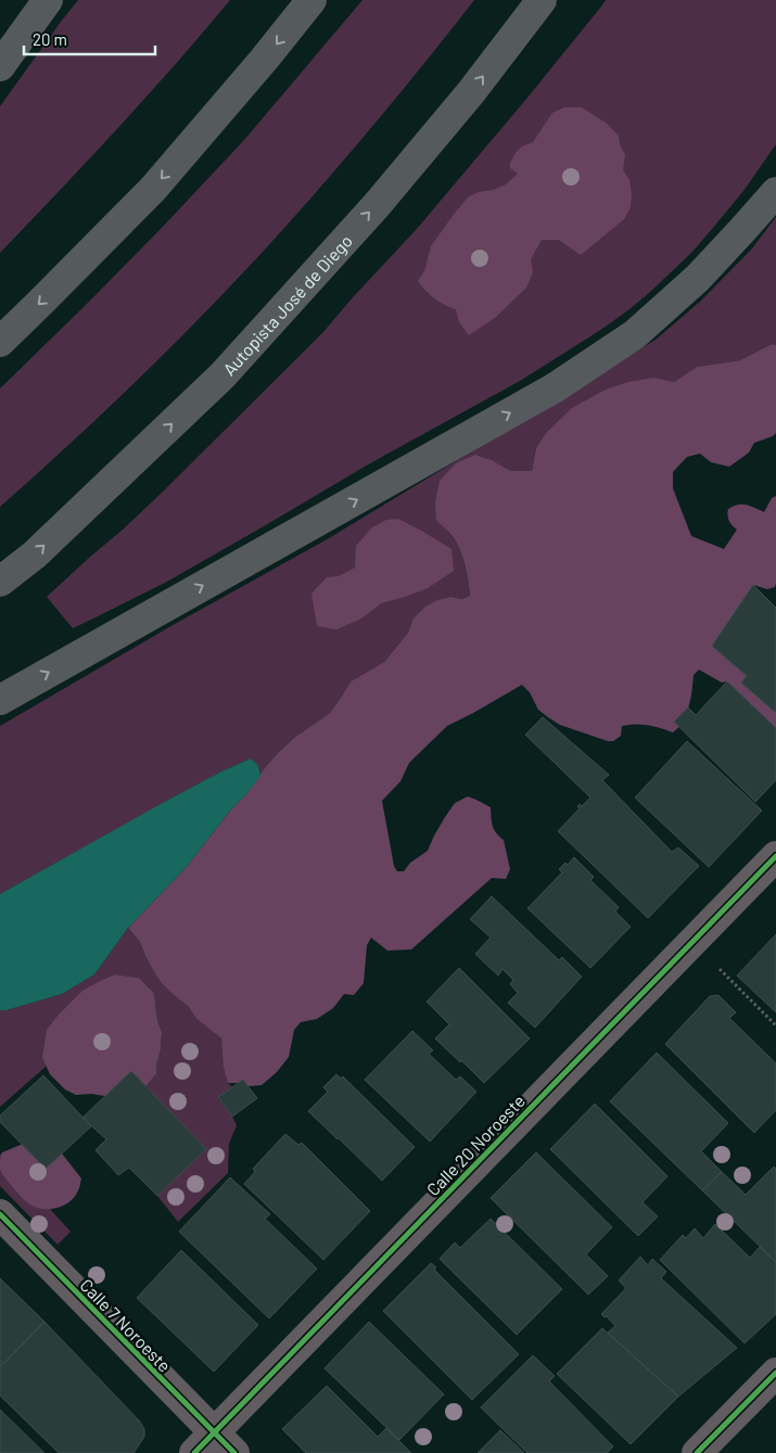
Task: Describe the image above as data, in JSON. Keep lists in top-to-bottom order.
{
  "streets": {
    "highway": ["Autopista José de Diego"],
    "street": ["Calle 20 Noroeste", "Calle 7 Noroeste"]
  },
  "crossings": [
    ["Calle 20 Noroeste", "Calle 7 Noroeste"]
  ],
  "scale_bar": "20 m"
}
